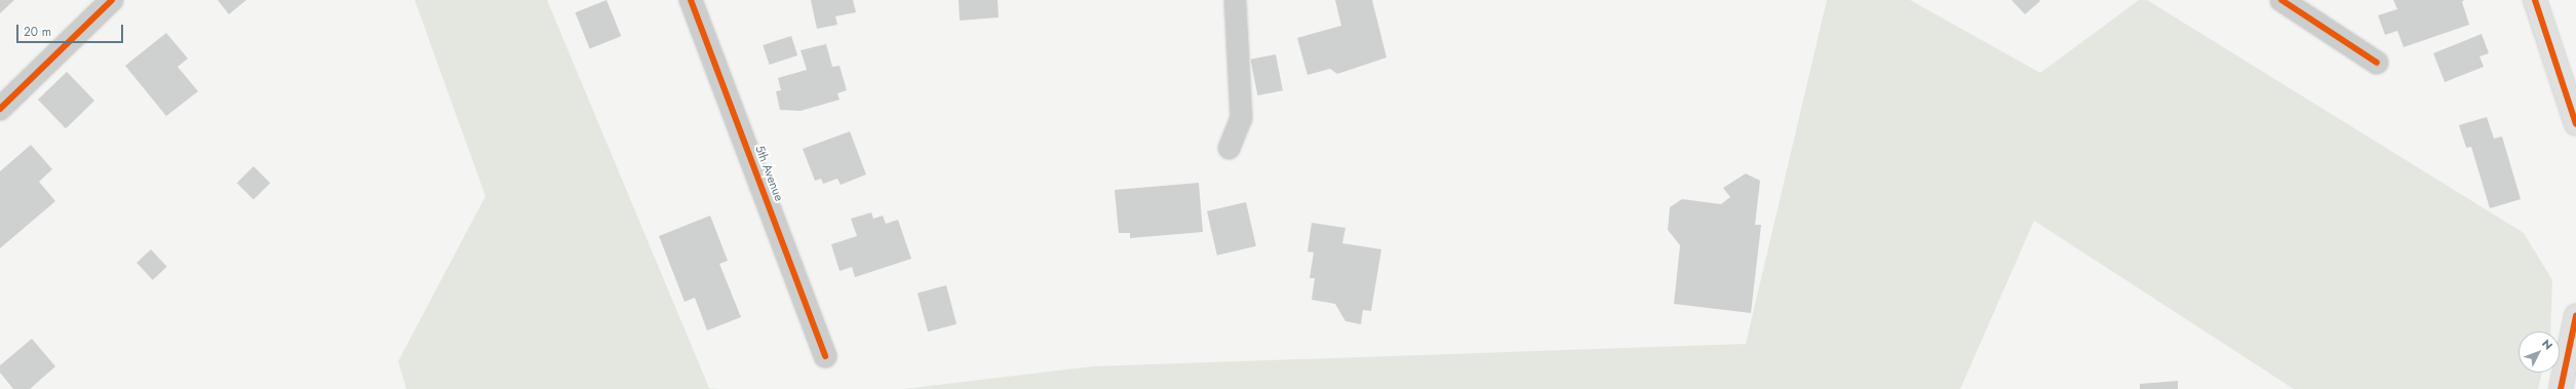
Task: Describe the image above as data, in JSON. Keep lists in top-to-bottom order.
{
  "streets": {
    "street": ["5th Avenue"]
  },
  "scale_bar": "20 m",
  "north": "top right"
}
